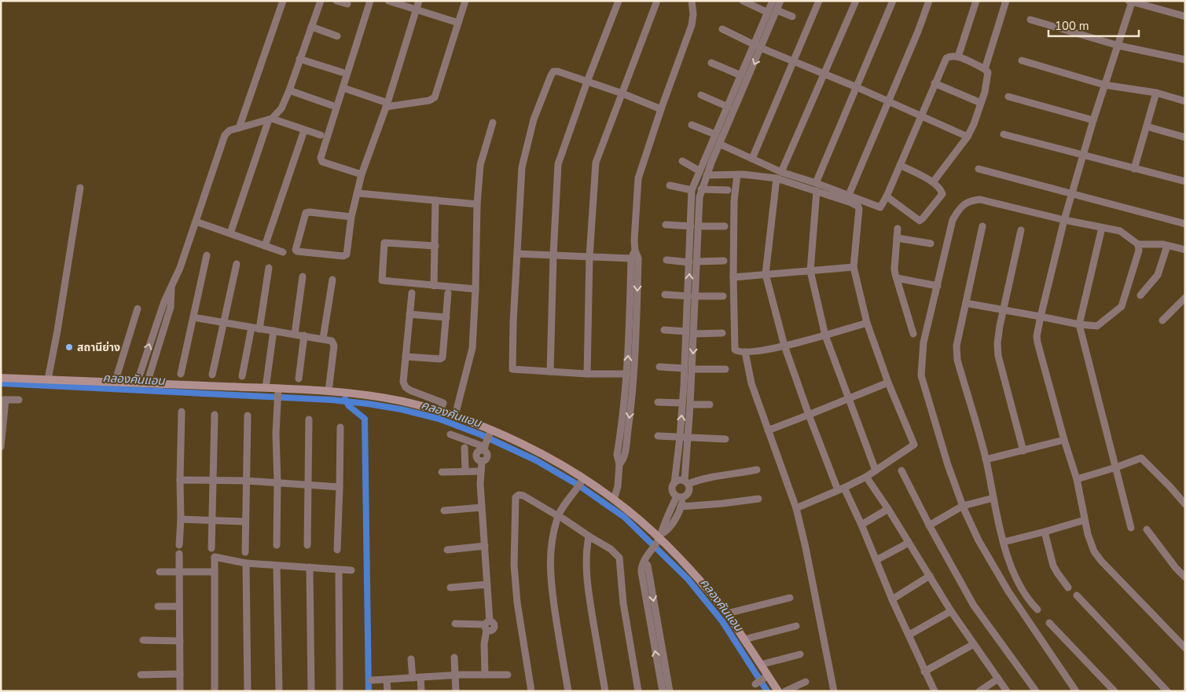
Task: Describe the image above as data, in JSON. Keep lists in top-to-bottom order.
{
  "water": ["คลองคันแอน"],
  "places": ["สถานีย่าง"],
  "scale_bar": "100 m"
}
